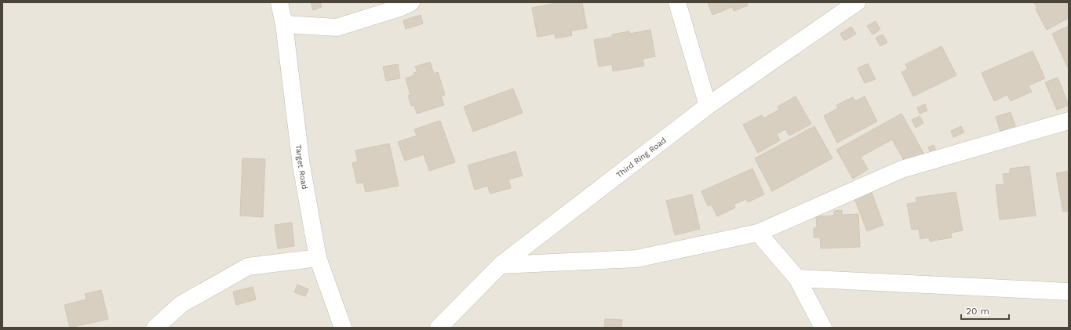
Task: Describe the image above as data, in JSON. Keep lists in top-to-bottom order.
{
  "streets": {
    "street": ["Third Ring Road", "Target Road"]
  },
  "scale_bar": "20 m"
}
